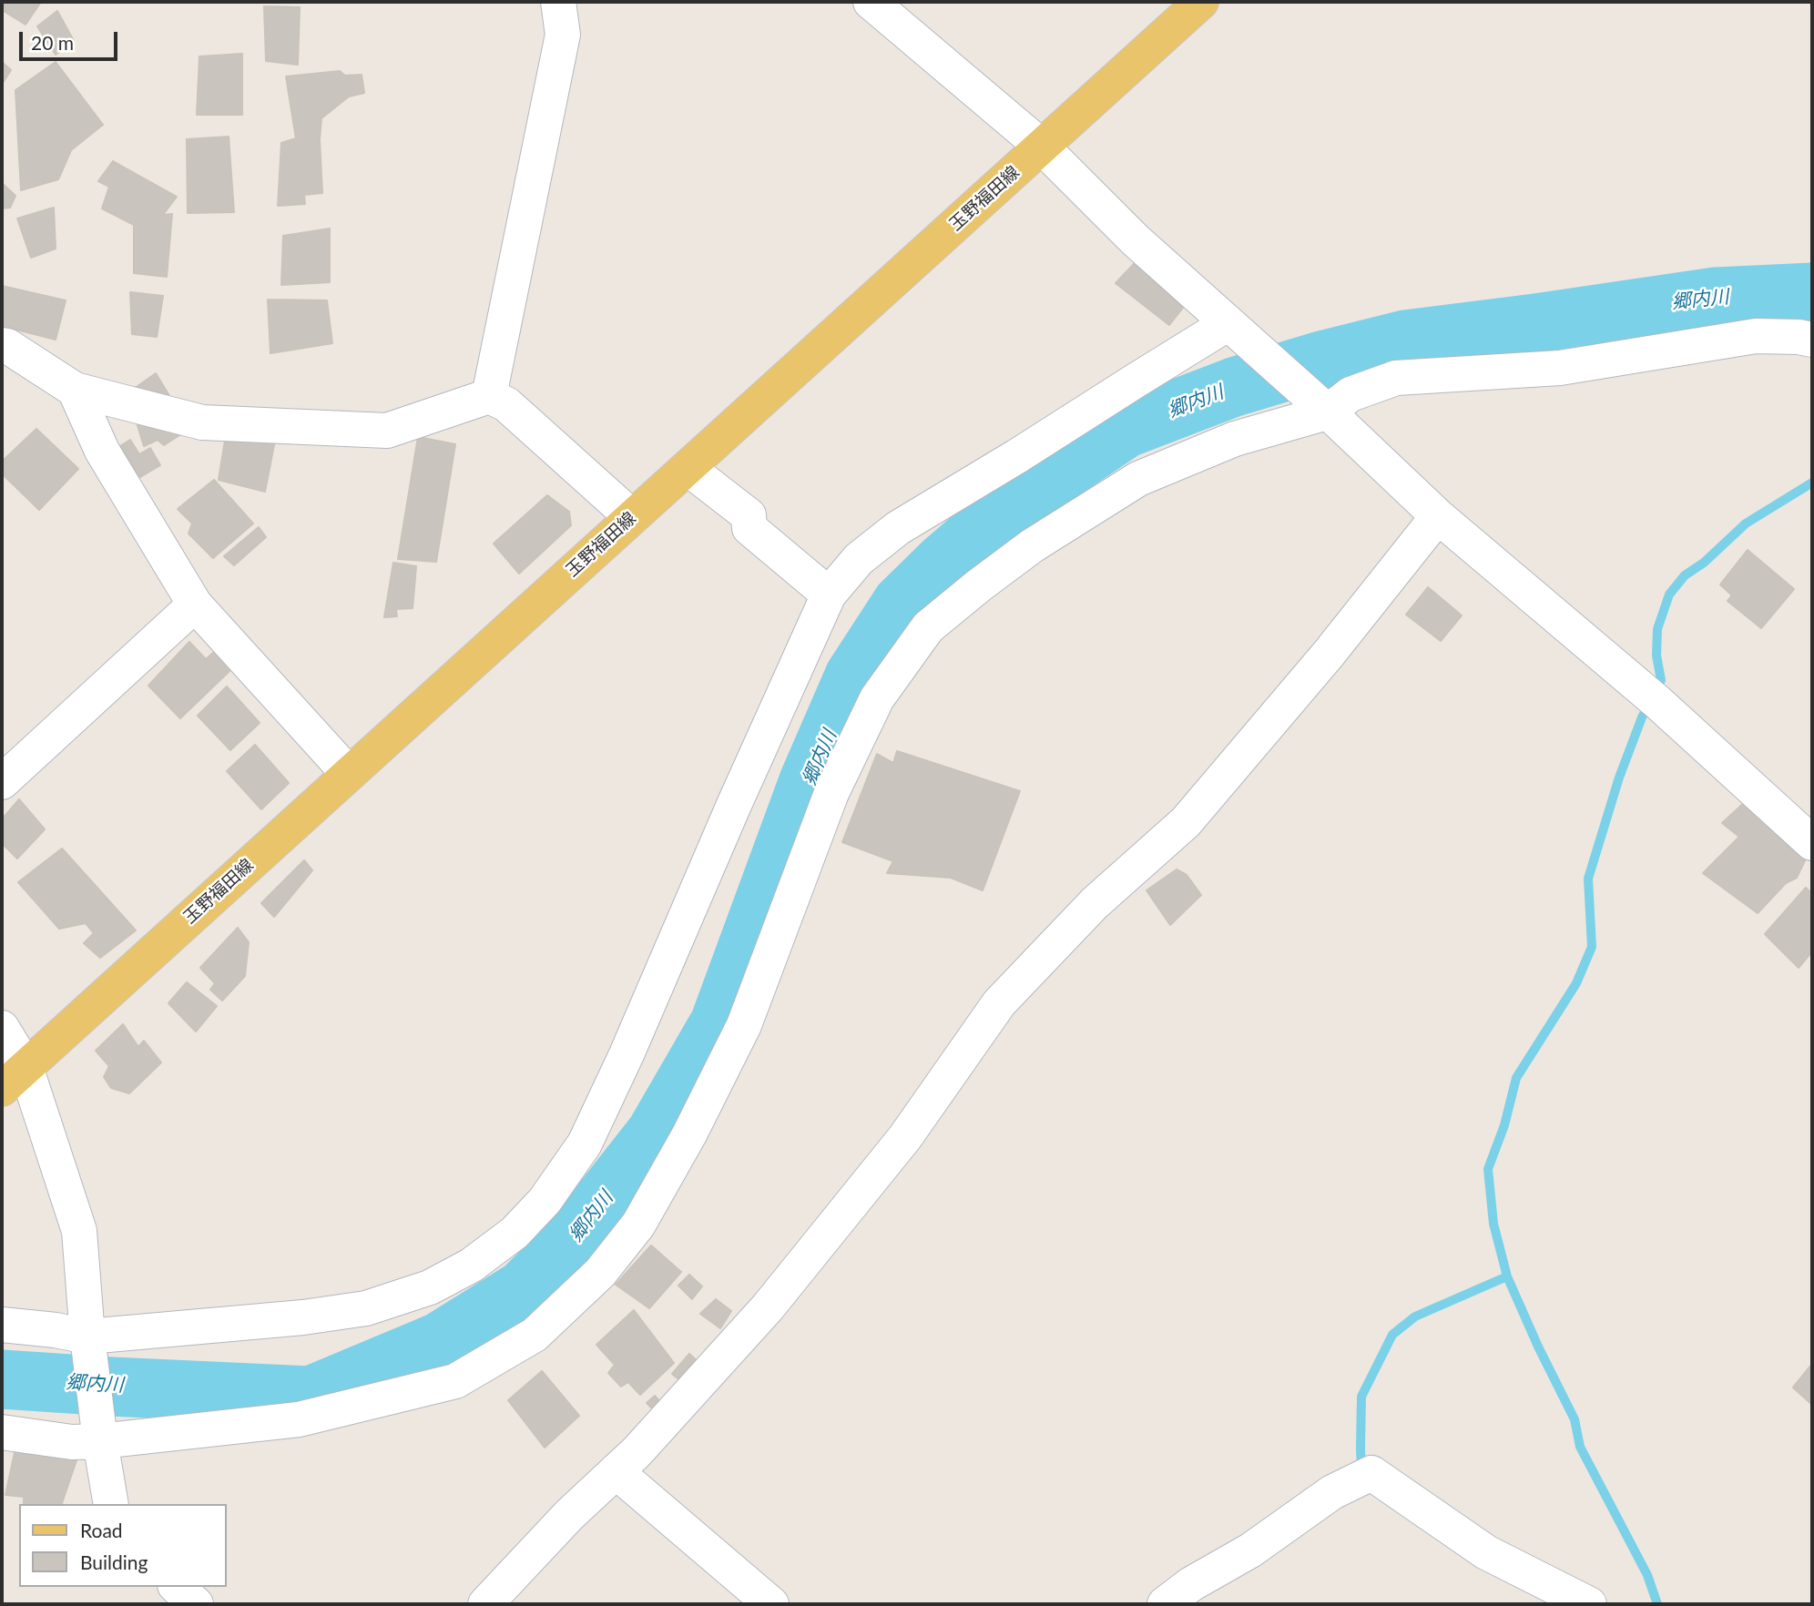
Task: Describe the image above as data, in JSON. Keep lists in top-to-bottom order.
{
  "streets": {
    "main road": ["玉野福田線"]
  },
  "water": ["郷内川"],
  "legend": ["Road", "Building"],
  "scale_bar": "20 m"
}
